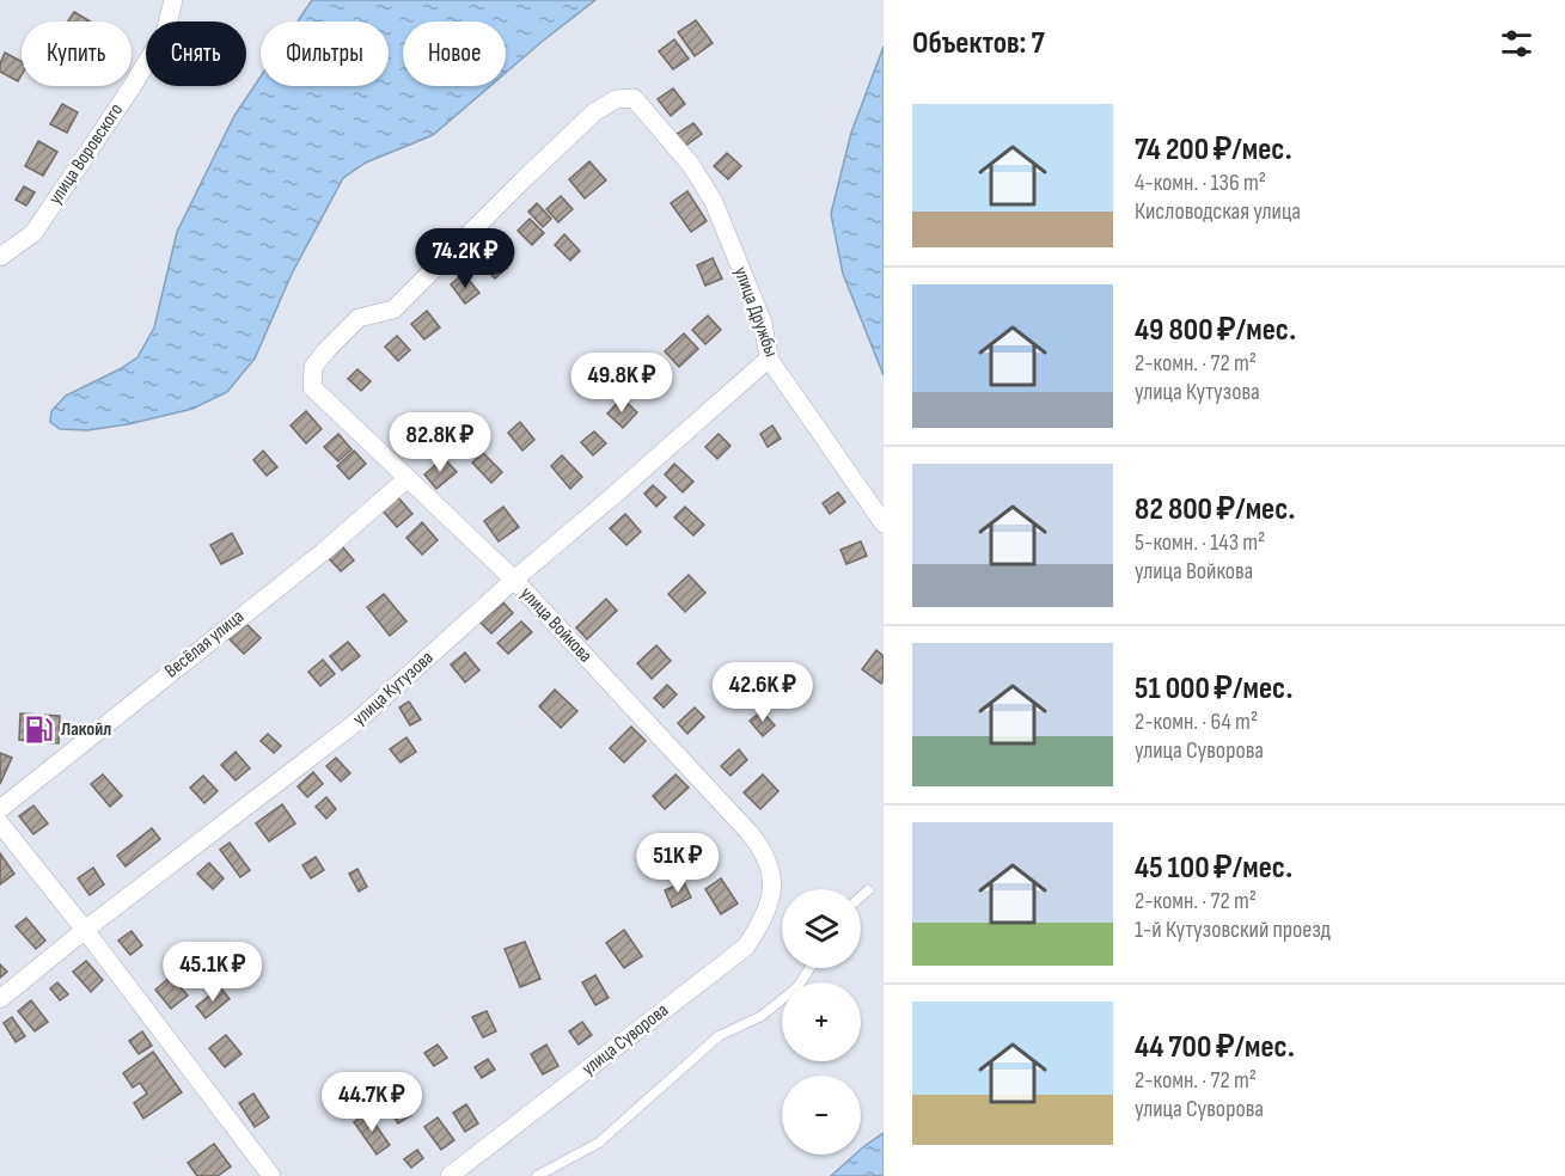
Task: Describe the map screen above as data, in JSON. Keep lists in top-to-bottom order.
{
  "streets": {
    "street": [
      "улица Воровского",
      "улица Дружбы",
      "улица Войкова",
      "Весёлая улица",
      "улица Кутузова",
      "улица Суворова"
    ]
  },
  "crossings": [
    ["улица Дружбы", "улица Войкова"],
    ["улица Дружбы", "улица Кутузова"],
    ["улица Войкова", "Весёлая улица"],
    ["улица Войкова", "улица Кутузова"],
    ["улица Войкова", "улица Суворова"]
  ],
  "places": {
    "fuel station": ["Лакойл"]
  },
  "page": {
    "heading": "Объектов: 7",
    "chip": [
      "Купить",
      "Снять",
      "Фильтры",
      "Новое"
    ],
    "list": [
      {
        "name": "74 200 ₽/мес.",
        "note": "4-комн. · 136 m² · Кисловодская улица"
      },
      {
        "name": "49 800 ₽/мес.",
        "note": "2-комн. · 72 m² · улица Кутузова"
      },
      {
        "name": "82 800 ₽/мес.",
        "note": "5-комн. · 143 m² · улица Войкова"
      },
      {
        "name": "51 000 ₽/мес.",
        "note": "2-комн. · 64 m² · улица Суворова"
      },
      {
        "name": "45 100 ₽/мес.",
        "note": "2-комн. · 72 m² · 1-й Кутузовский проезд"
      },
      {
        "name": "44 700 ₽/мес.",
        "note": "2-комн. · 72 m² · улица Суворова"
      }
    ],
    "price": [
      "74.2K ₽",
      "49.8K ₽",
      "82.8K ₽",
      "42.6K ₽",
      "51K ₽",
      "45.1K ₽",
      "44.7K ₽"
    ],
    "map_buttons": ["+", "−"]
  }
}
